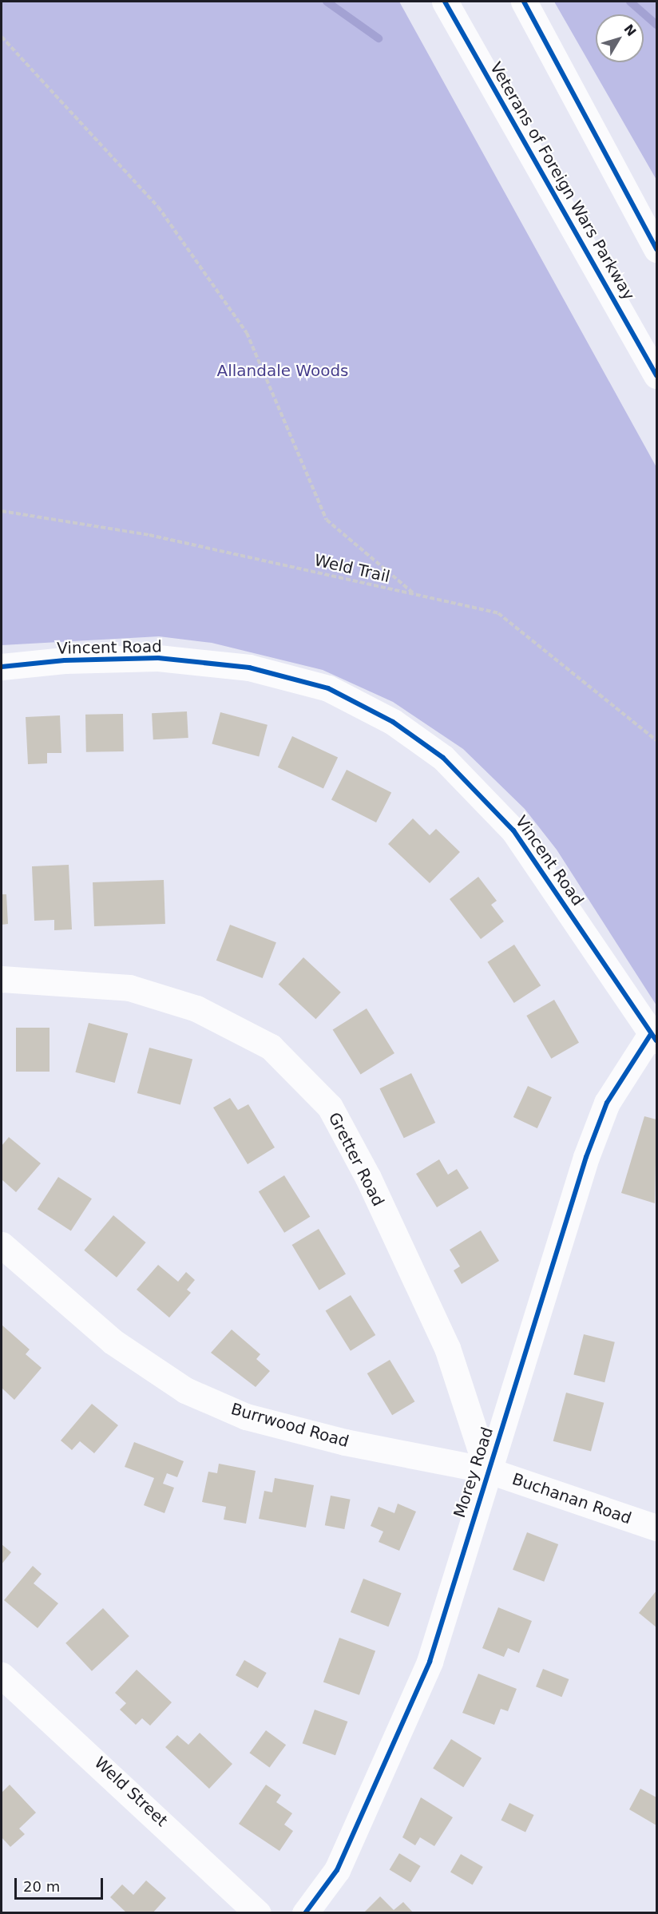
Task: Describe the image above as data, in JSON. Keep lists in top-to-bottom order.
{
  "streets": {
    "main road": [
      "Veterans of Foreign Wars Parkway",
      "Vincent Road",
      "Gretter Road",
      "Burrwood Road",
      "Morey Road",
      "Buchanan Road",
      "Weld Street"
    ],
    "path": ["Weld Trail"]
  },
  "crossings": [
    ["Vincent Road", "Morey Road"],
    ["Gretter Road", "Burrwood Road"],
    ["Gretter Road", "Morey Road"],
    ["Gretter Road", "Buchanan Road"],
    ["Burrwood Road", "Morey Road"],
    ["Burrwood Road", "Buchanan Road"],
    ["Morey Road", "Buchanan Road"]
  ],
  "parks": ["Allandale Woods"],
  "scale_bar": "20 m",
  "north": "top right"
}
